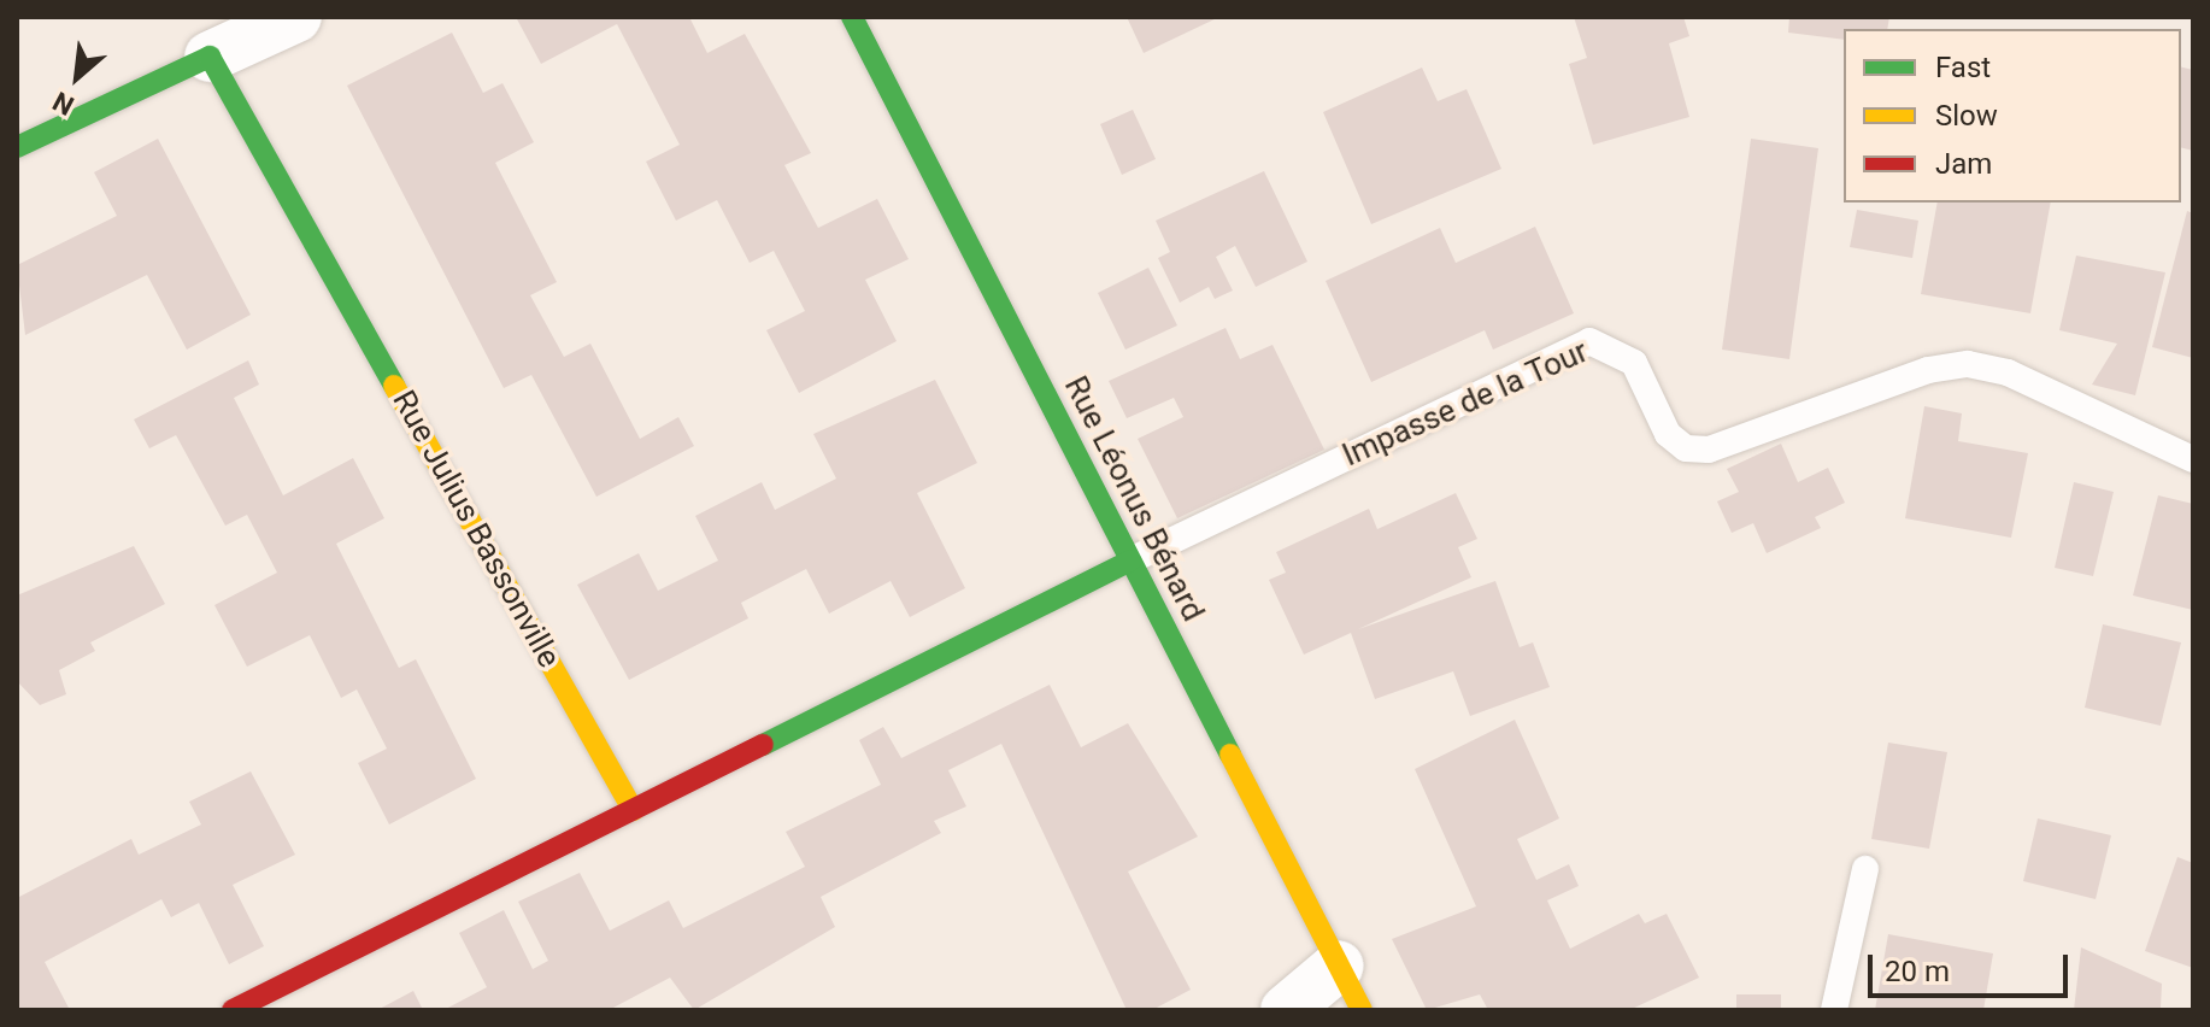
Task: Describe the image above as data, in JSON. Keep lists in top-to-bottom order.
{
  "streets": {
    "street": ["Rue Léonus Bénard", "Rue Julius Bassonville"],
    "lane": ["Impasse de la Tour"]
  },
  "crossings": [
    ["Impasse de la Tour", "Rue Léonus Bénard"]
  ],
  "legend": ["Fast", "Slow", "Jam"],
  "scale_bar": "20 m",
  "north": "bottom left"
}
